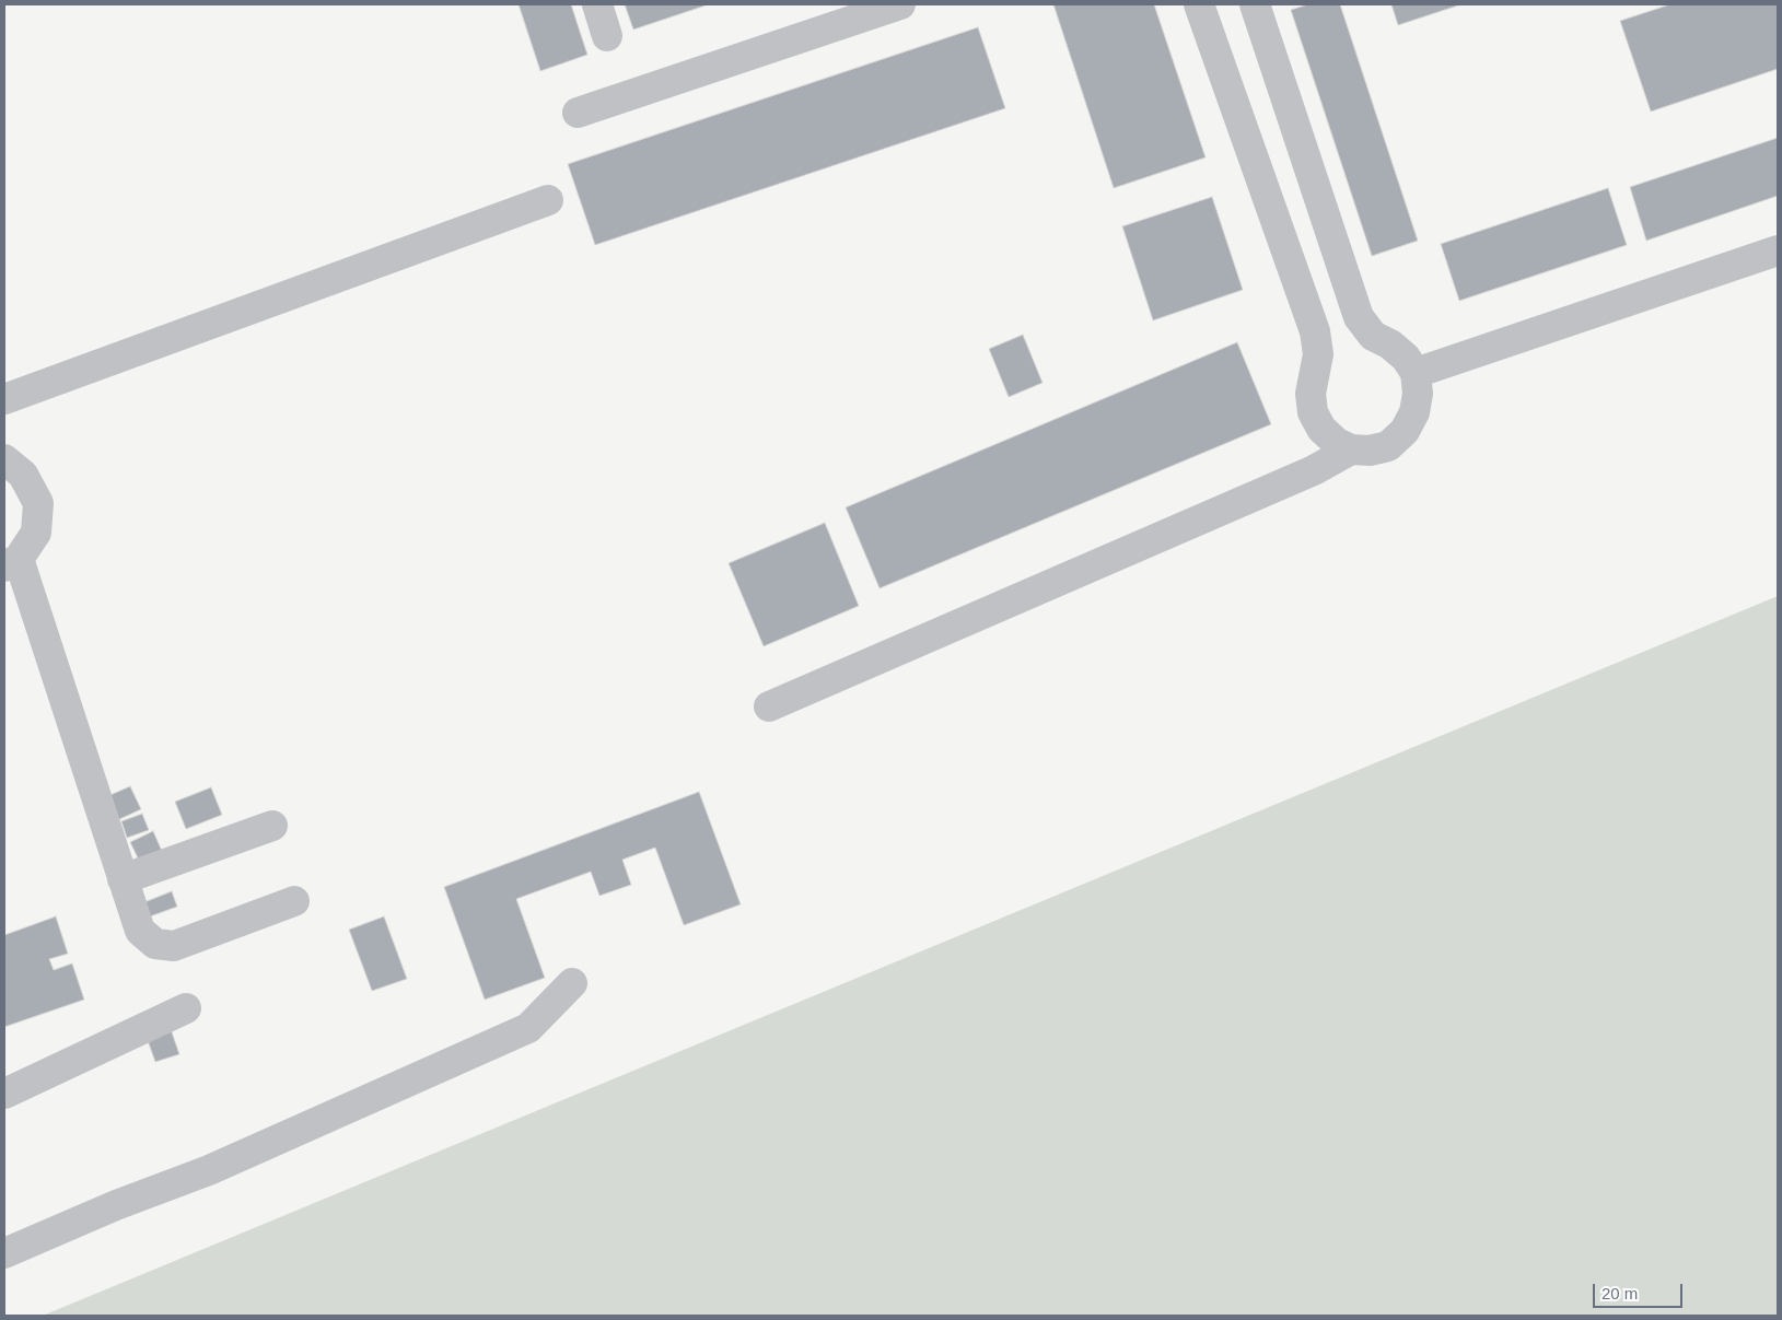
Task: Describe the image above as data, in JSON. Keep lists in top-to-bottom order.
{
  "scale_bar": "20 m"
}
